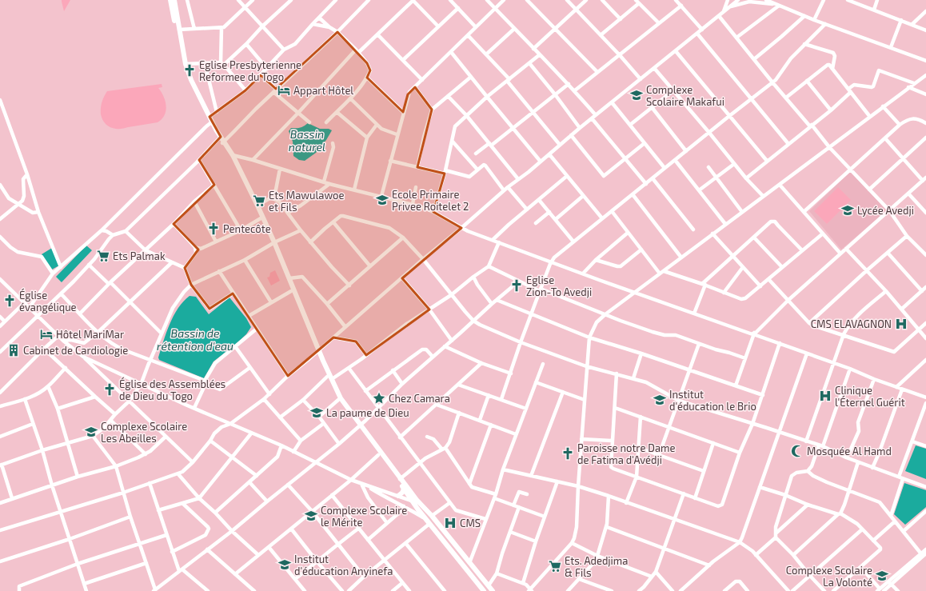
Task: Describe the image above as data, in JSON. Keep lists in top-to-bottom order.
{
  "water": ["Bassin naturel", "Bassin de rétention d'eau"],
  "places": {
    "church": [
      "Eglise Presbyterienne Reformee du Togo",
      "Pentecôte",
      "Eglise Zion-To Avedji",
      "Église évangélique",
      "Église des Assemblées de Dieu du Togo",
      "Paroisse notre Dame de Fatima d'Avédji"
    ],
    "hotel": ["Appart Hôtel", "Hôtel MariMar"],
    "school or university": [
      "Complexe Scolaire Makafui",
      "Ecole Primaire Privee Roitelet 2",
      "Lycée Avedji",
      "Institut d'éducation le Brio",
      "La paume de Dieu",
      "Complexe Scolaire Les Abeilles",
      "Complexe Scolaire le Mérite",
      "Institut d'éducation Anyinefa",
      "Complexe Scolaire La Volonté"
    ],
    "supermarket": ["Ets Mawulawoe et Fils", "Ets Palmak", "Ets. Adedjima & Fils"],
    "hospital": ["CMS ELAVAGNON", "Clinique l'Éternel Guérit", "CMS"],
    "building": ["Cabinet de Cardiologie"],
    "place": ["Chez Camara"],
    "mosque": ["Mosquée Al Hamd"]
  }
}
